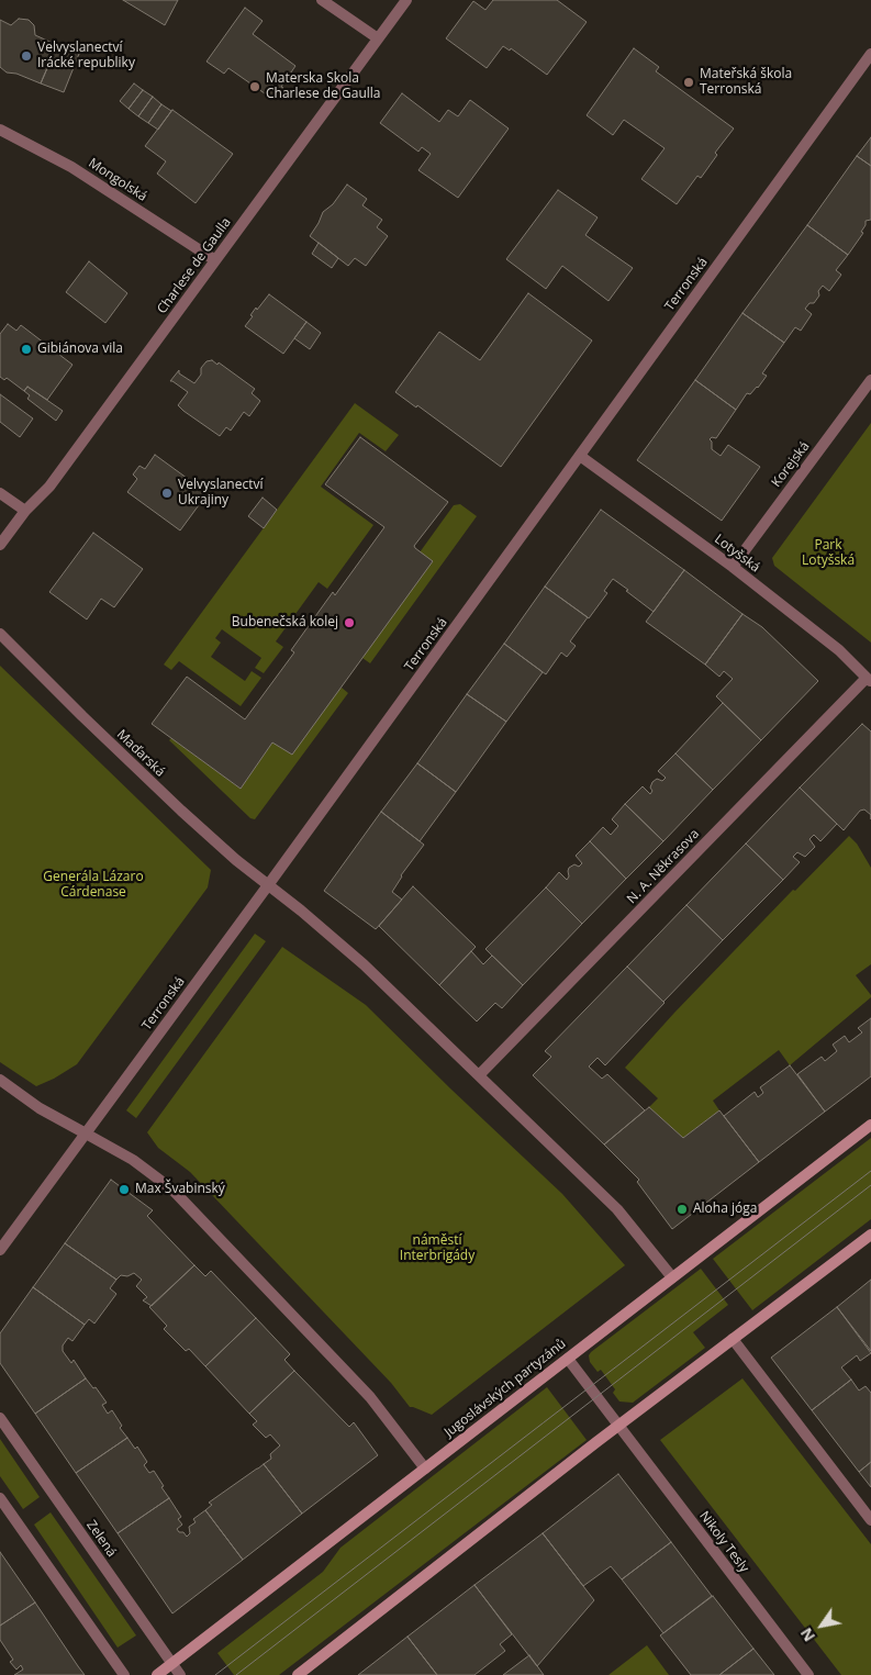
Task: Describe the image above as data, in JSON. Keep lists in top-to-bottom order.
{
  "streets": {
    "main road": ["Jugoslávských partyzánů"],
    "street": [
      "Mongolská",
      "Charlese de Gaulla",
      "Terronská",
      "Korejská",
      "Lotyšská",
      "Maďarská",
      "N. A. Někrasova",
      "Zelená",
      "Nikoly Tesly"
    ]
  },
  "crossings": [
    ["Mongolská", "Charlese de Gaulla"],
    ["Terronská", "Lotyšská"],
    ["Terronská", "Maďarská"],
    ["Korejská", "Lotyšská"],
    ["Lotyšská", "N. A. Někrasova"],
    ["Jugoslávských partyzánů", "Zelená"],
    ["Jugoslávských partyzánů", "Nikoly Tesly"]
  ],
  "parks": ["Park Lotyšská", "Generála Lázaro Cárdenase", "náměstí Interbrigády"],
  "places": [
    "Velvyslanectví Irácké republiky",
    "Mateřská škola Terronská",
    "Materska Skola Charlese de Gaulla",
    "Gibiánova vila",
    "Velvyslanectví Ukrajiny",
    "Bubenečská kolej",
    "Max Švabinský",
    "Aloha jóga"
  ],
  "north": "bottom left"
}
